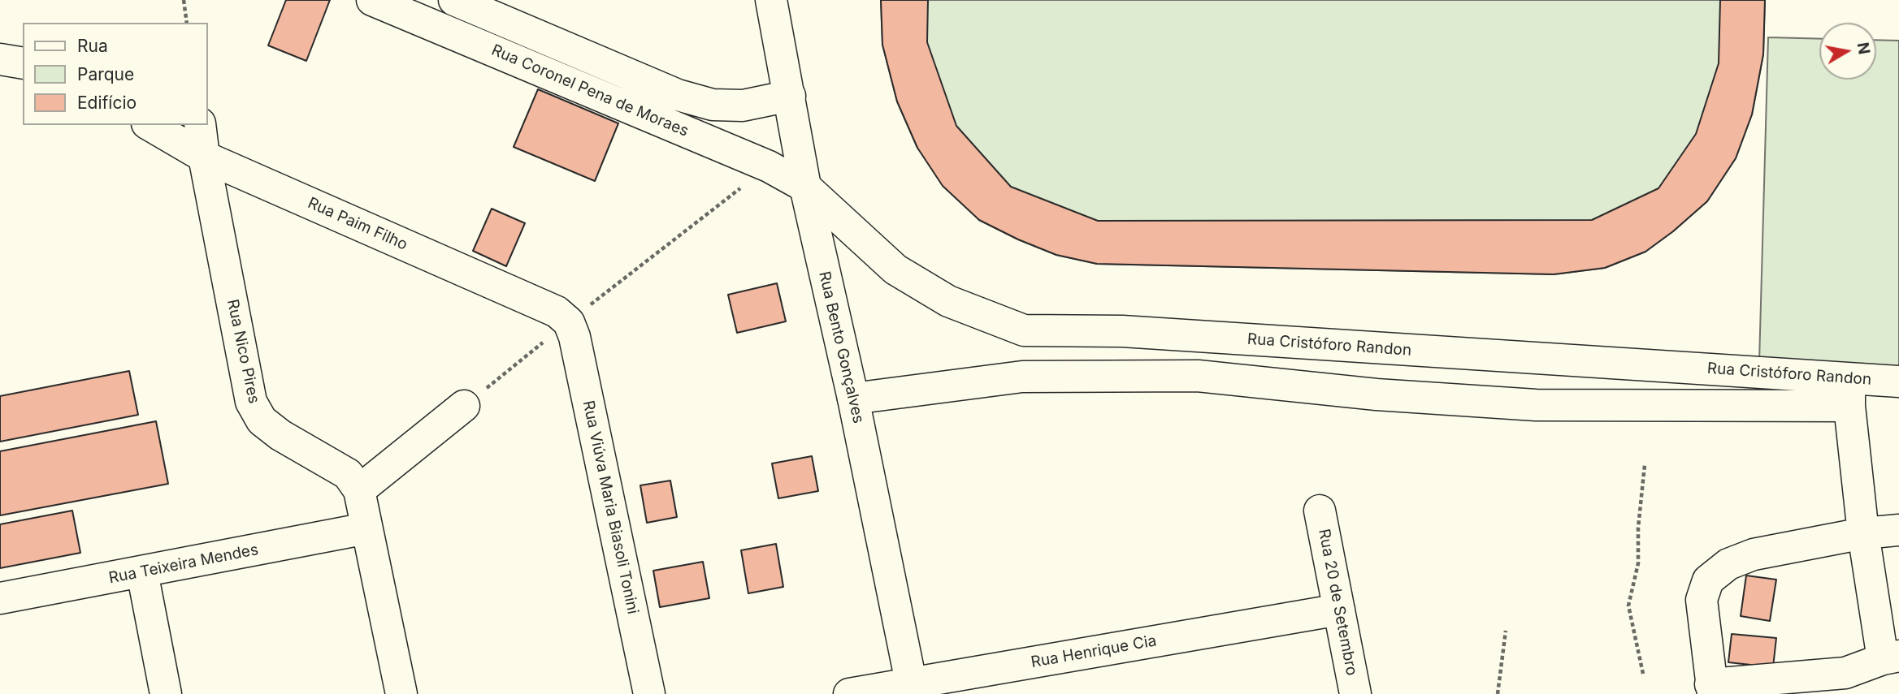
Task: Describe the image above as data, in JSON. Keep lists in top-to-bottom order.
{
  "streets": {
    "street": [
      "Rua Coronel Pena de Moraes",
      "Rua Paim Filho",
      "Rua Cristóforo Randon",
      "Rua Bento Gonçalves",
      "Rua Nico Pires",
      "Rua Viúva Maria Biasoli Tonini",
      "Rua Teixeira Mendes",
      "Rua 20 de Setembro",
      "Rua Henrique Cia"
    ]
  },
  "crossings": [
    ["Rua Coronel Pena de Moraes", "Rua Cristóforo Randon"],
    ["Rua Coronel Pena de Moraes", "Rua Bento Gonçalves"],
    ["Rua Paim Filho", "Rua Nico Pires"],
    ["Rua Paim Filho", "Rua Viúva Maria Biasoli Tonini"],
    ["Rua Cristóforo Randon", "Rua Bento Gonçalves"],
    ["Rua Bento Gonçalves", "Rua Henrique Cia"],
    ["Rua 20 de Setembro", "Rua Henrique Cia"]
  ],
  "legend": ["Rua", "Parque", "Edifício"],
  "north": "right"
}
